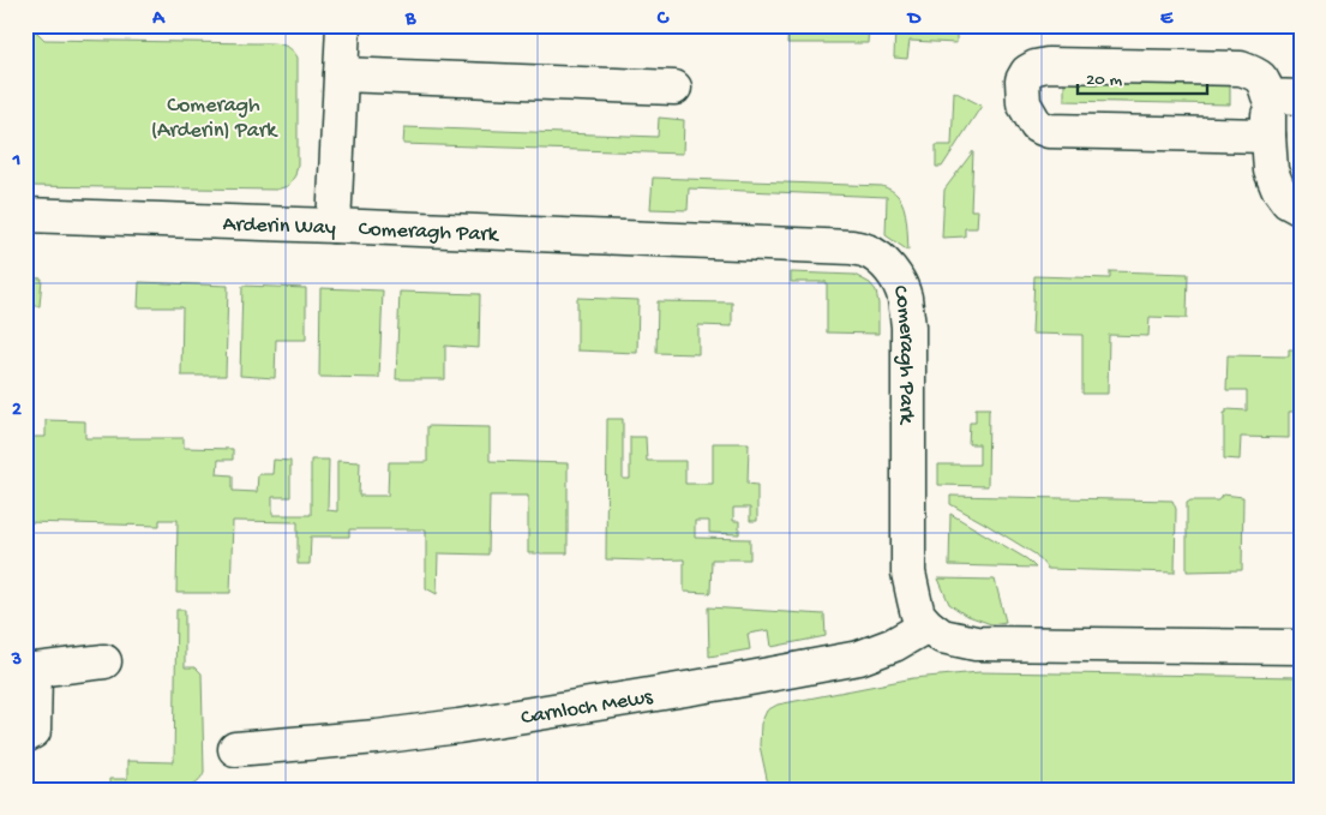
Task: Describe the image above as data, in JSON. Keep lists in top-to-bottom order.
{
  "streets": {
    "street": ["Arderin Way", "Comeragh Park", "Carnloch Mews"]
  },
  "crossings": [
    ["Arderin Way", "Comeragh Park"],
    ["Comeragh Park", "Carnloch Mews"]
  ],
  "parks": ["Comeragh (Arderin) Park"],
  "scale_bar": "20 m",
  "grid": {
    "columns": [
      "A",
      "B",
      "C",
      "D",
      "E"
    ],
    "rows": ["1", "2", "3"]
  }
}
